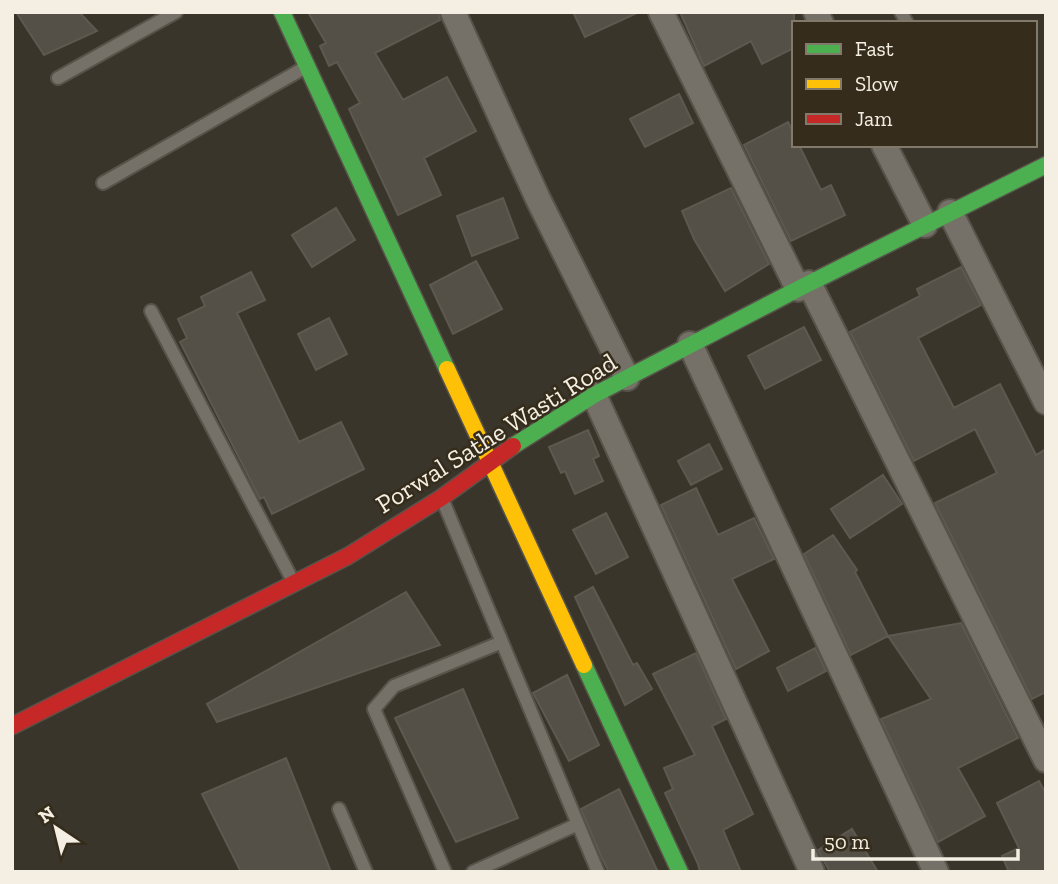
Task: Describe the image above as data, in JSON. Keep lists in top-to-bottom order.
{
  "streets": {
    "street": ["Porwal Sathe Wasti Road"]
  },
  "legend": ["Fast", "Slow", "Jam"],
  "scale_bar": "50 m",
  "north": "top left"
}
